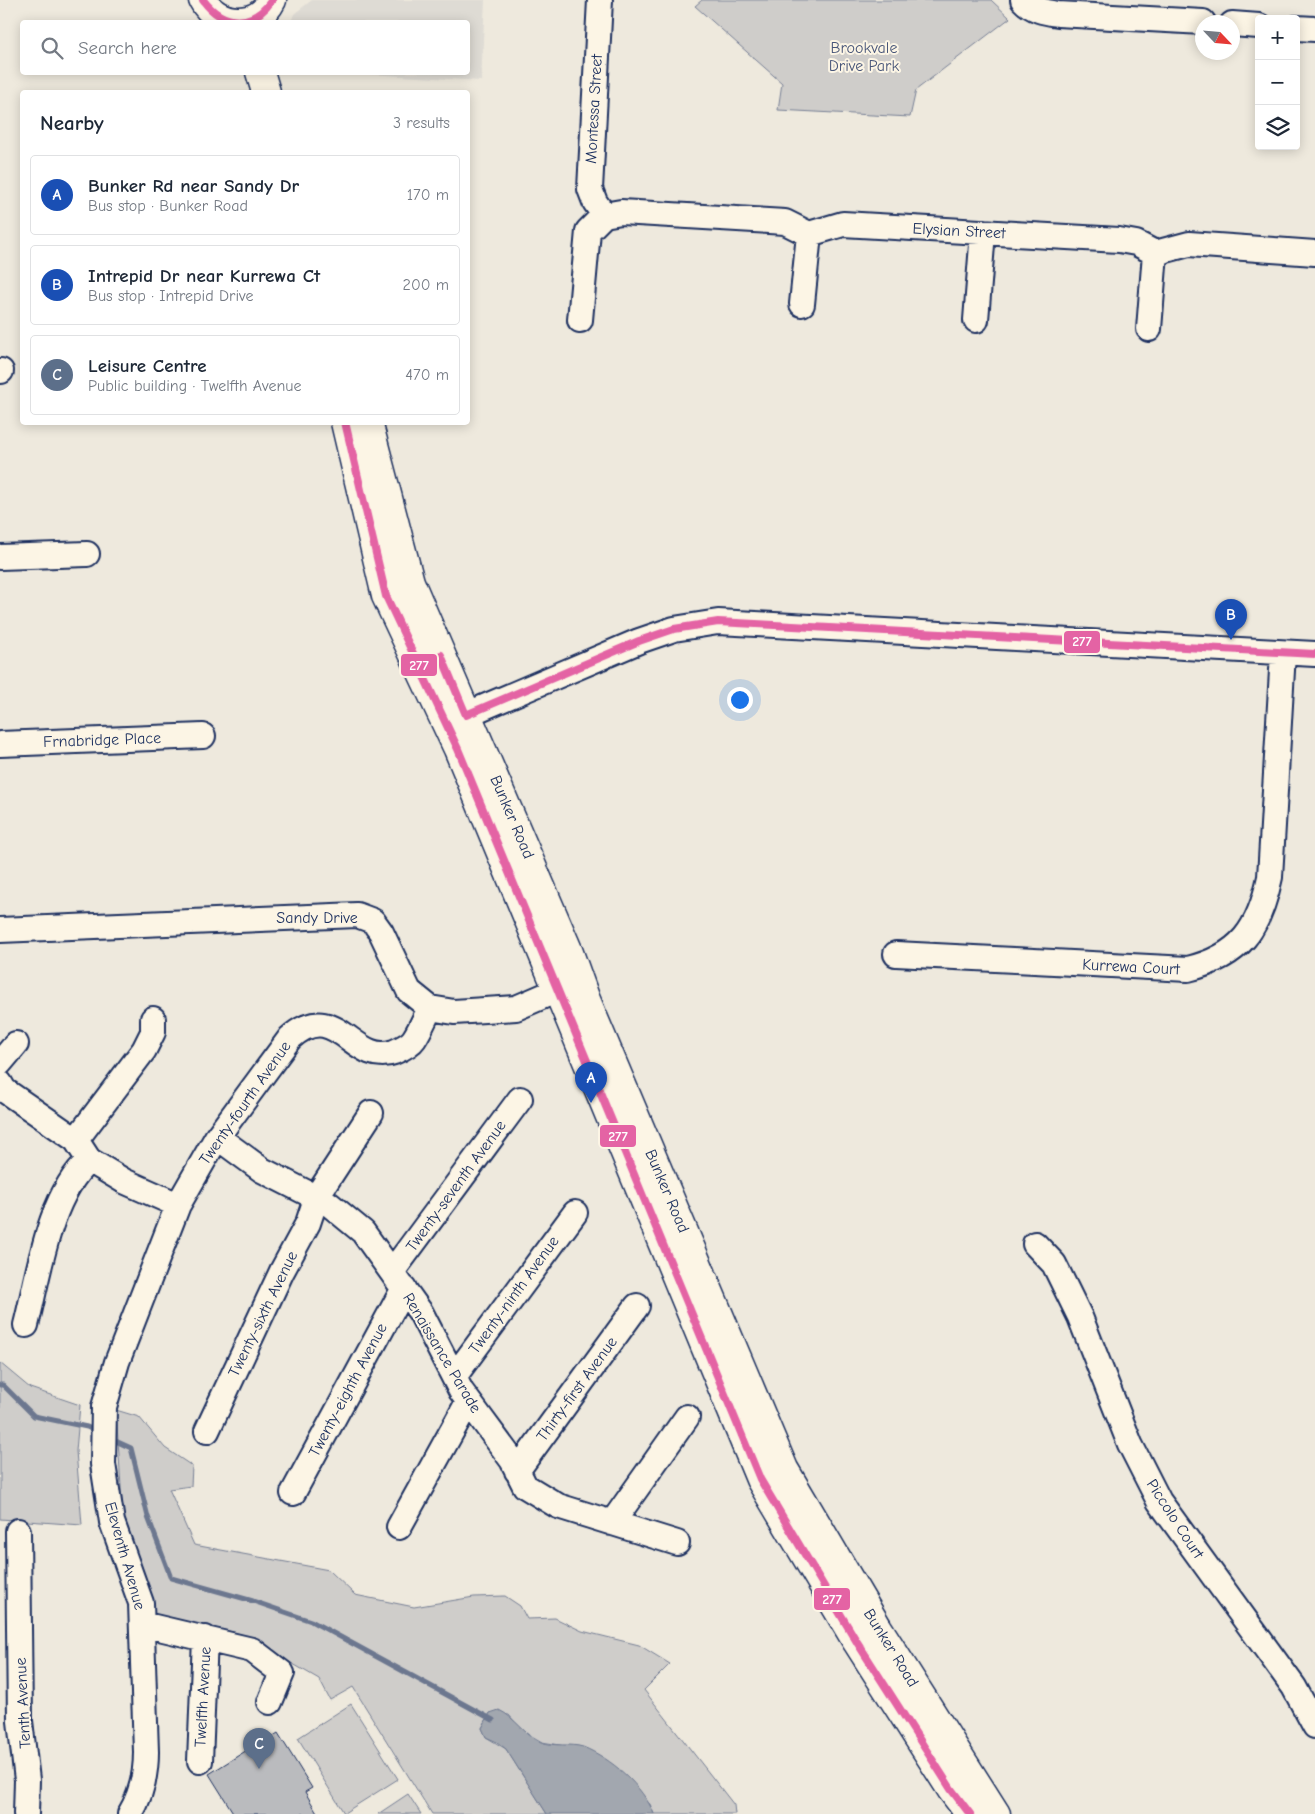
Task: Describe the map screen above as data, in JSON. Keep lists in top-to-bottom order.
{
  "streets": {
    "main road": ["Bunker Road"],
    "street": [
      "Montessa Street",
      "Elysian Street",
      "Frnabridge Place",
      "Sandy Drive",
      "Kurrewa Court",
      "Twenty-fourth Avenue",
      "Twenty-seventh Avenue",
      "Twenty-ninth Avenue",
      "Twenty-sixth Avenue",
      "Renaissance Parade",
      "Thirty-first Avenue",
      "Twenty-eighth Avenue",
      "Piccolo Court",
      "Eleventh Avenue",
      "Twelfth Avenue",
      "Tenth Avenue"
    ]
  },
  "crossings": [
    ["Bunker Road", "Sandy Drive"],
    ["Sandy Drive", "Twenty-fourth Avenue"],
    ["Twenty-fourth Avenue", "Renaissance Parade"],
    ["Twenty-fourth Avenue", "Eleventh Avenue"],
    ["Twenty-seventh Avenue", "Renaissance Parade"],
    ["Twenty-seventh Avenue", "Twenty-eighth Avenue"],
    ["Twenty-ninth Avenue", "Renaissance Parade"],
    ["Twenty-sixth Avenue", "Renaissance Parade"],
    ["Renaissance Parade", "Thirty-first Avenue"],
    ["Renaissance Parade", "Twenty-eighth Avenue"],
    ["Eleventh Avenue", "Twelfth Avenue"]
  ],
  "parks": ["Brookvale Drive Park"],
  "lines": ["transit line 277"],
  "north": "bottom right",
  "page": {
    "map_buttons": ["+", "−"],
    "search": "Search here",
    "heading": ["Nearby", "3 results"],
    "list": [
      {
        "mark": "A",
        "name": "Bunker Rd near Sandy Dr",
        "note": "Bus stop · Bunker Road",
        "value": "170 m"
      },
      {
        "mark": "B",
        "name": "Intrepid Dr near Kurrewa Ct",
        "note": "Bus stop · Intrepid Drive",
        "value": "200 m"
      },
      {
        "mark": "C",
        "name": "Leisure Centre",
        "note": "Public building · Twelfth Avenue",
        "value": "470 m"
      }
    ],
    "pins": ["B", "A", "C"]
  }
}
